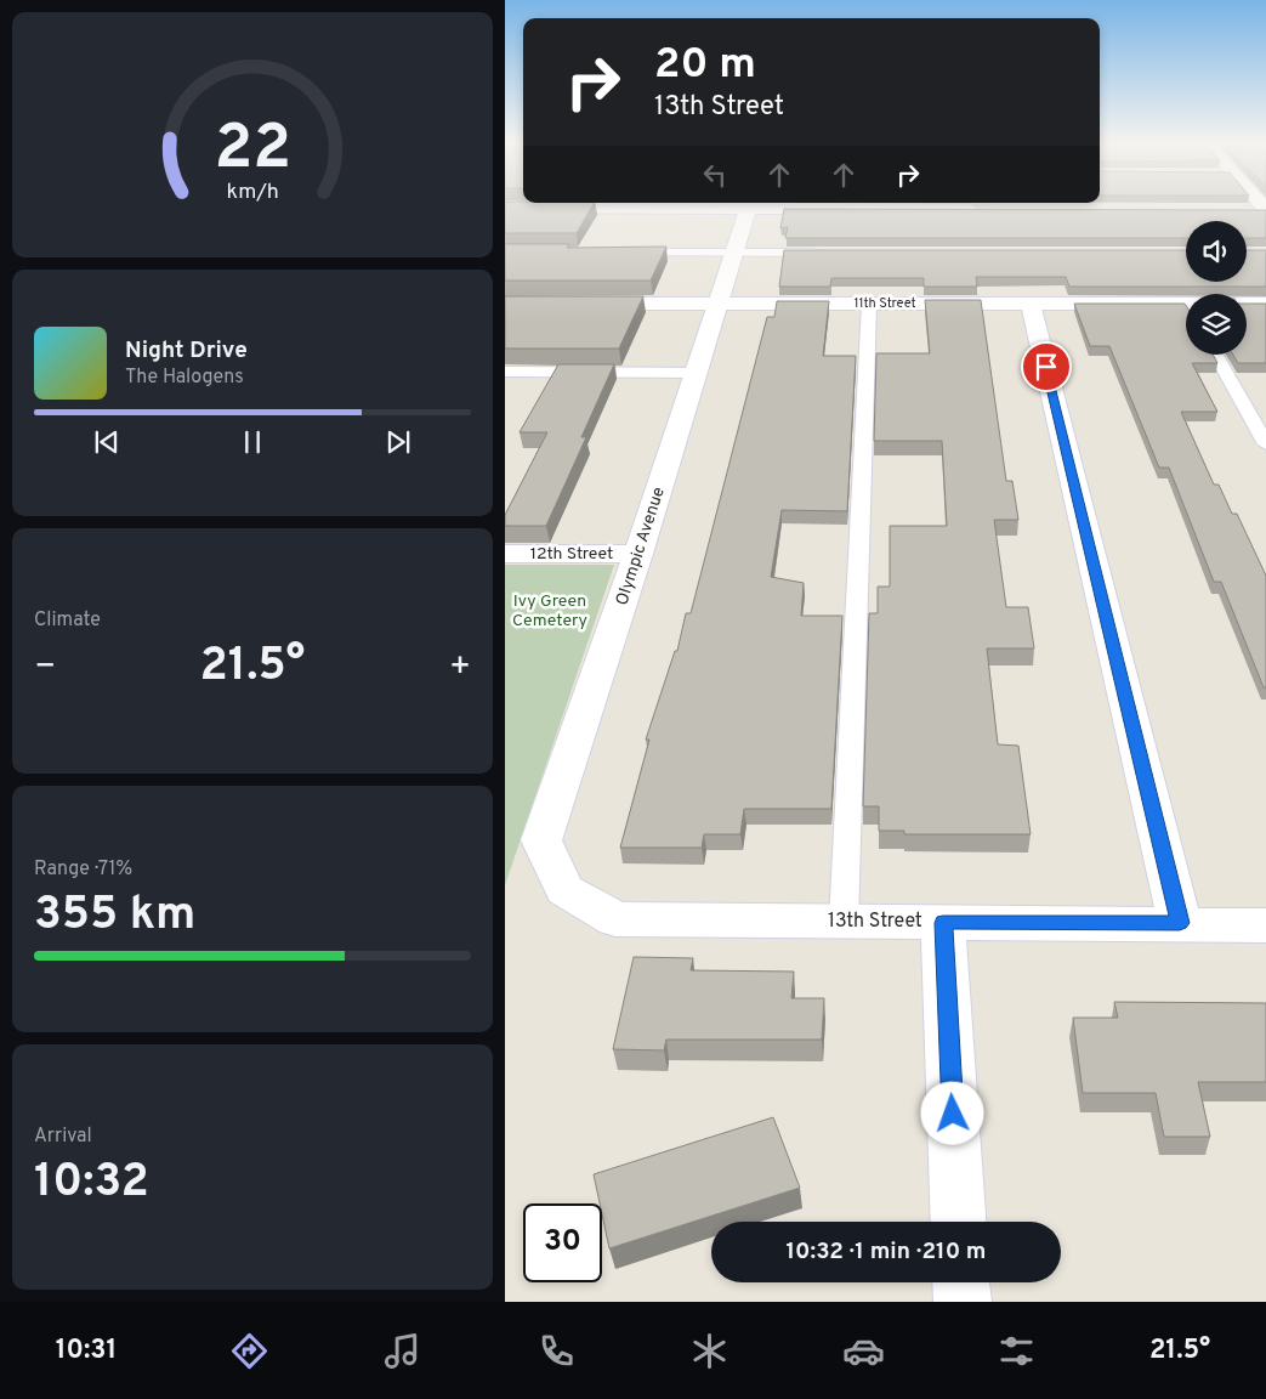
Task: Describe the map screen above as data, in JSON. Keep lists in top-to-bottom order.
{
  "streets": {
    "street": [
      "11th Street",
      "Olympic Avenue",
      "12th Street",
      "13th Street"
    ]
  },
  "crossings": [
    ["11th Street", "Olympic Avenue"],
    ["Olympic Avenue", "12th Street"],
    ["Olympic Avenue", "13th Street"]
  ],
  "parks": ["Ivy Green Cemetery"],
  "page": {
    "turn": ["20 m", "13th Street"],
    "song": ["Night Drive", "The Halogens"],
    "tile": [
      "Climate",
      ["Range · 71%", "355 km"],
      ["Arrival", "10:32"]
    ],
    "heat": ["−", "21.5°", "+"],
    "limit": "30",
    "trip": "10:32 · 1 min · 210 m",
    "tabs": ["10:31", "21.5°"],
    "gauge": ["22", "km/h"]
  }
}
